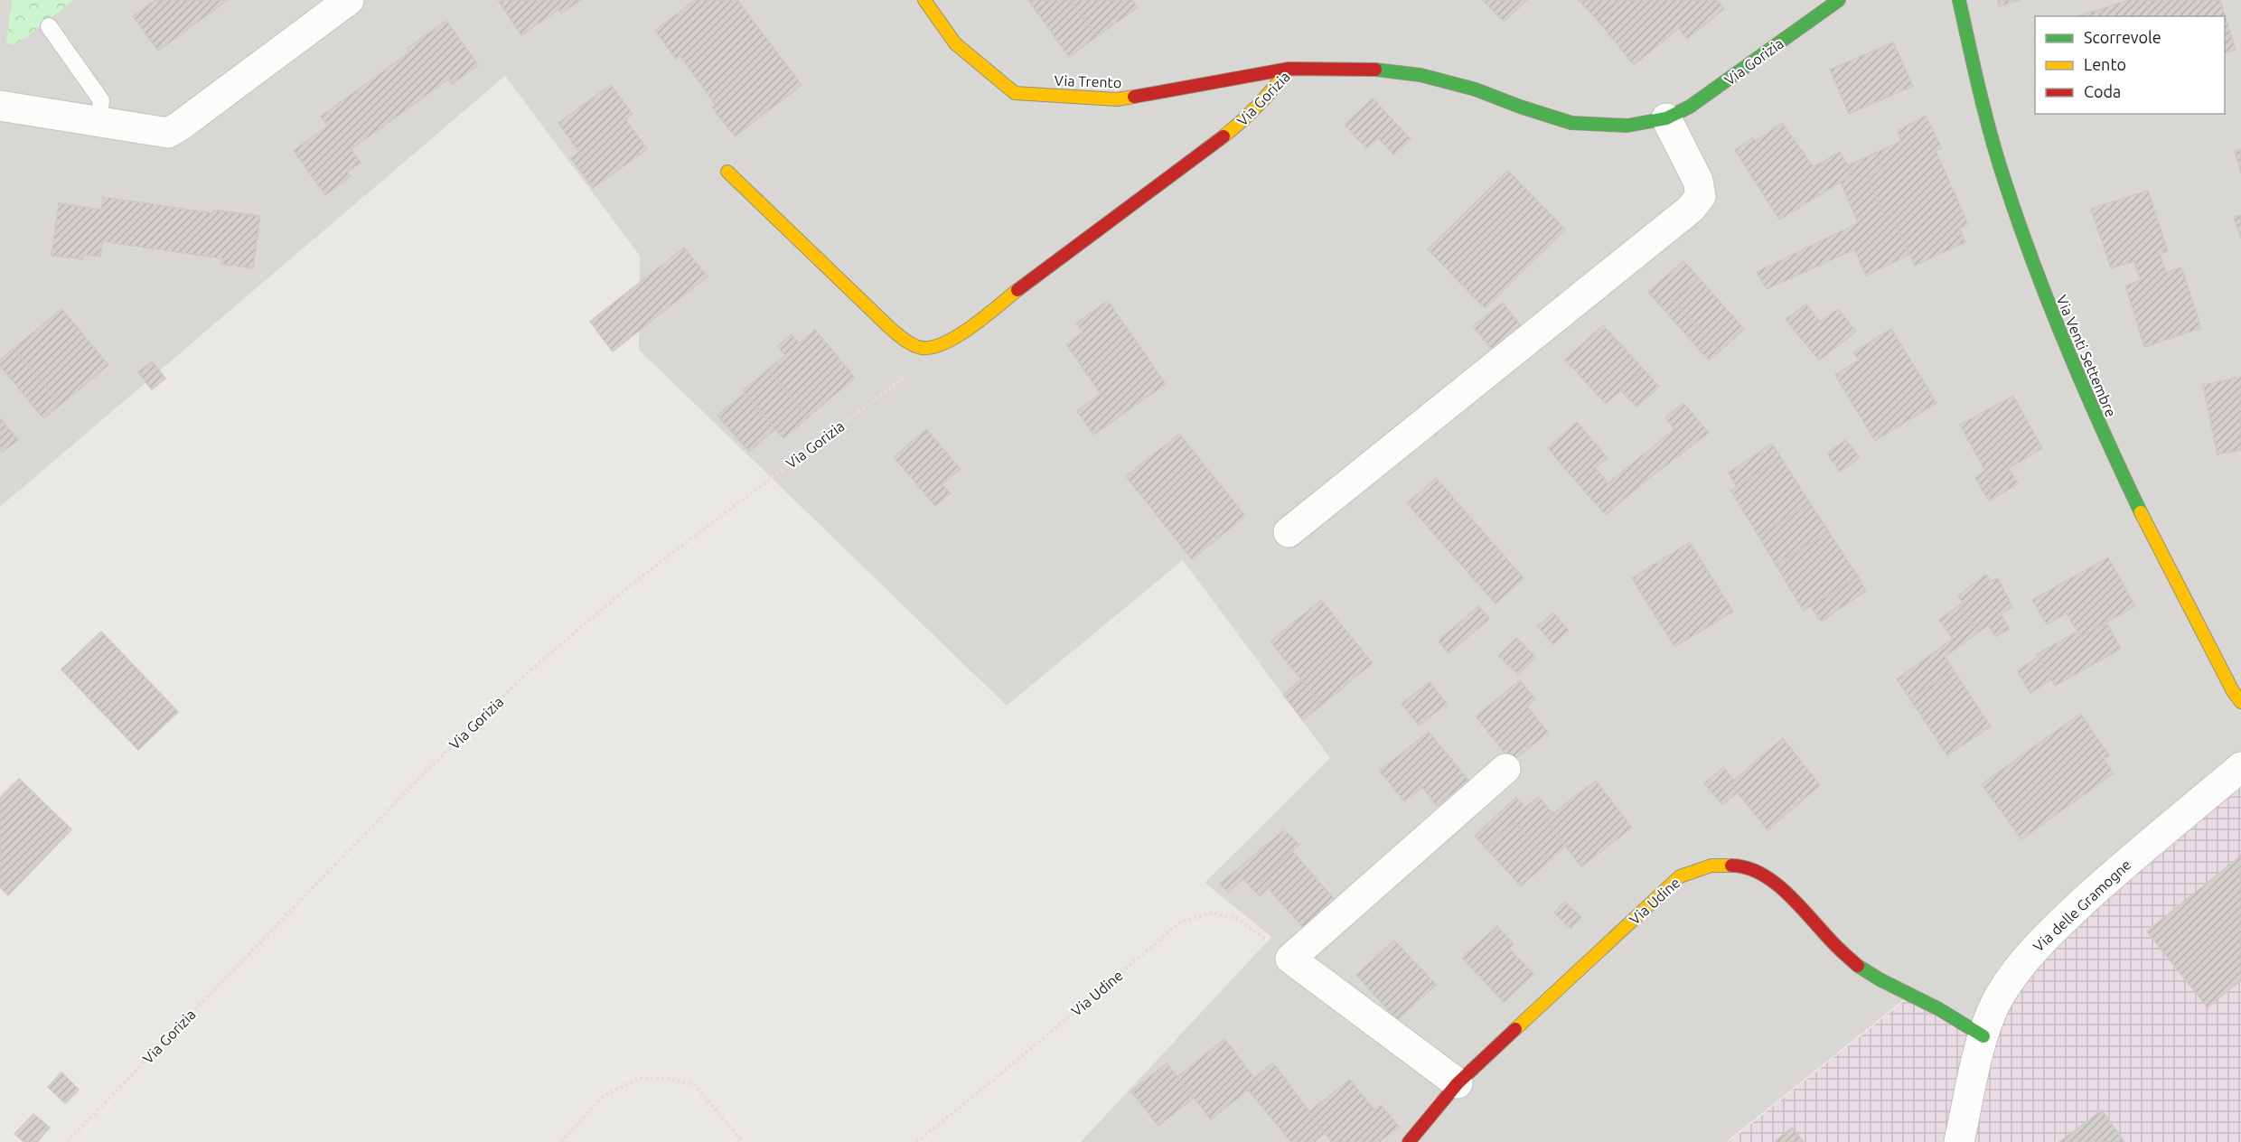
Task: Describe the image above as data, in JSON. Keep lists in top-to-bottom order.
{
  "streets": {
    "street": [
      "Via Gorizia",
      "Via Trento",
      "Via Venti Settembre",
      "Via Udine",
      "Via delle Gramogne"
    ]
  },
  "crossings": [
    ["Via Gorizia", "Via Trento"],
    ["Via Udine", "Via delle Gramogne"]
  ],
  "legend": ["Scorrevole", "Lento", "Coda"]
}
